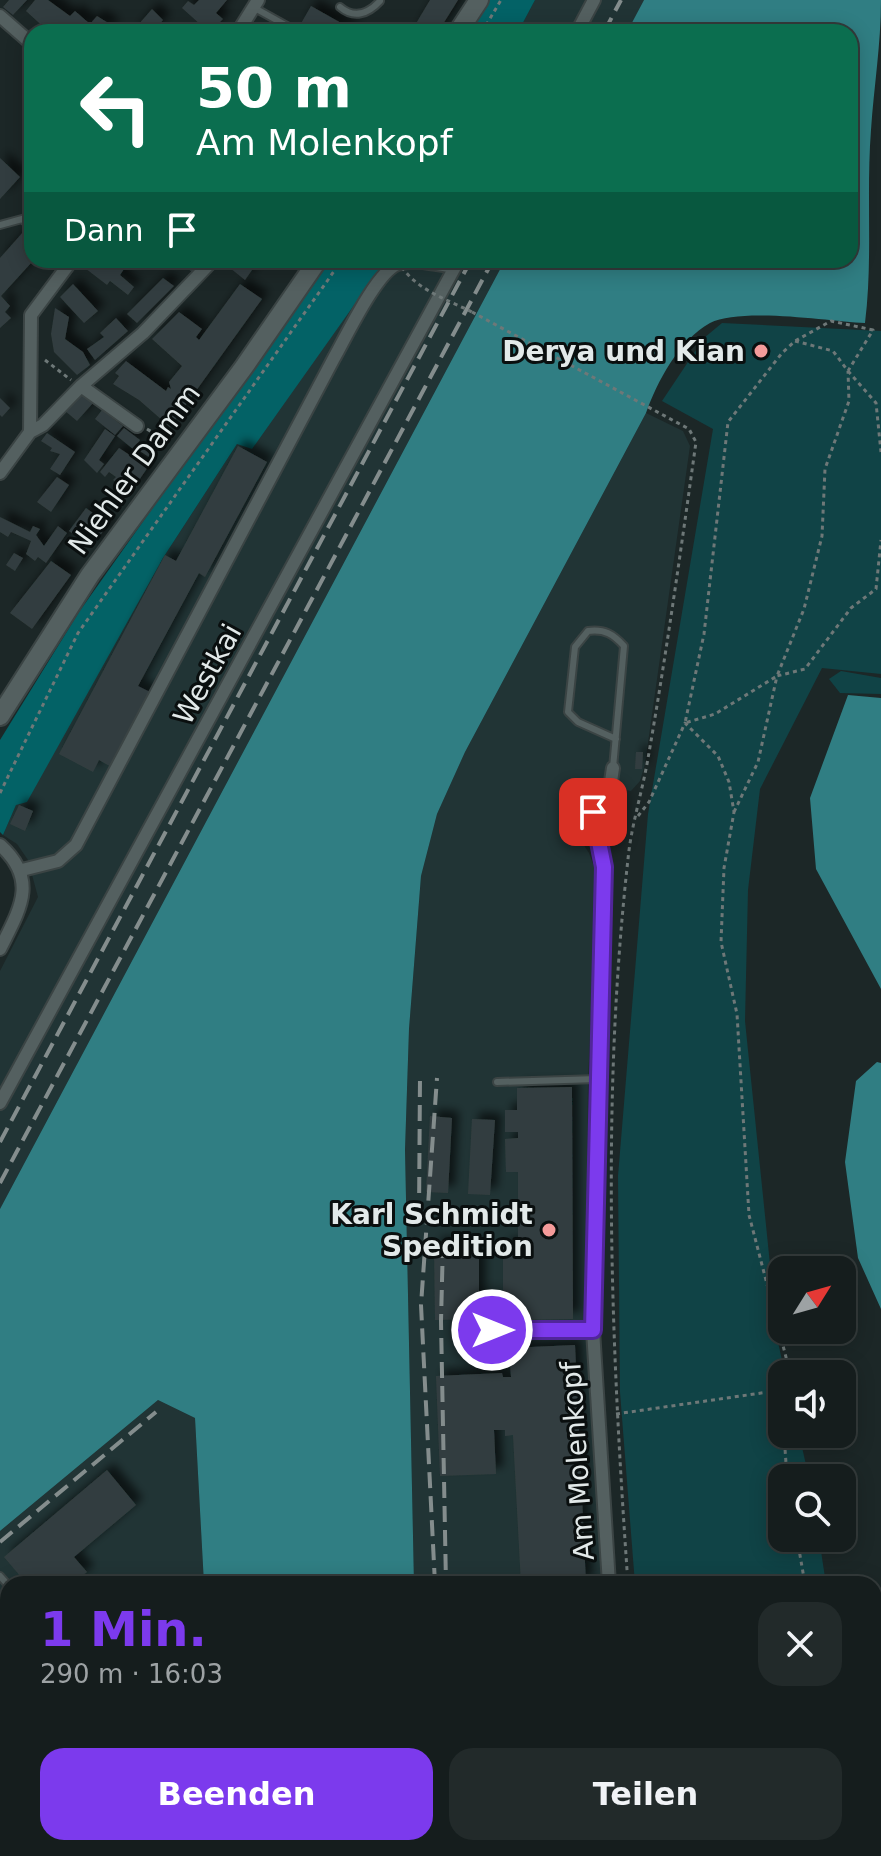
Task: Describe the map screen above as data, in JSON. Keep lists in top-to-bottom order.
{
  "streets": {
    "street": ["Niehler Damm", "Westkai", "Am Molenkopf"]
  },
  "places": ["Derya und Kian", "Karl Schmidt Spedition"],
  "north": "top right",
  "page": {
    "turn": ["50 m", "Am Molenkopf"],
    "then": "Dann",
    "heading": ["1 Min.", "290 m · 16:03"],
    "buttons": ["Beenden", "Teilen"]
  }
}
